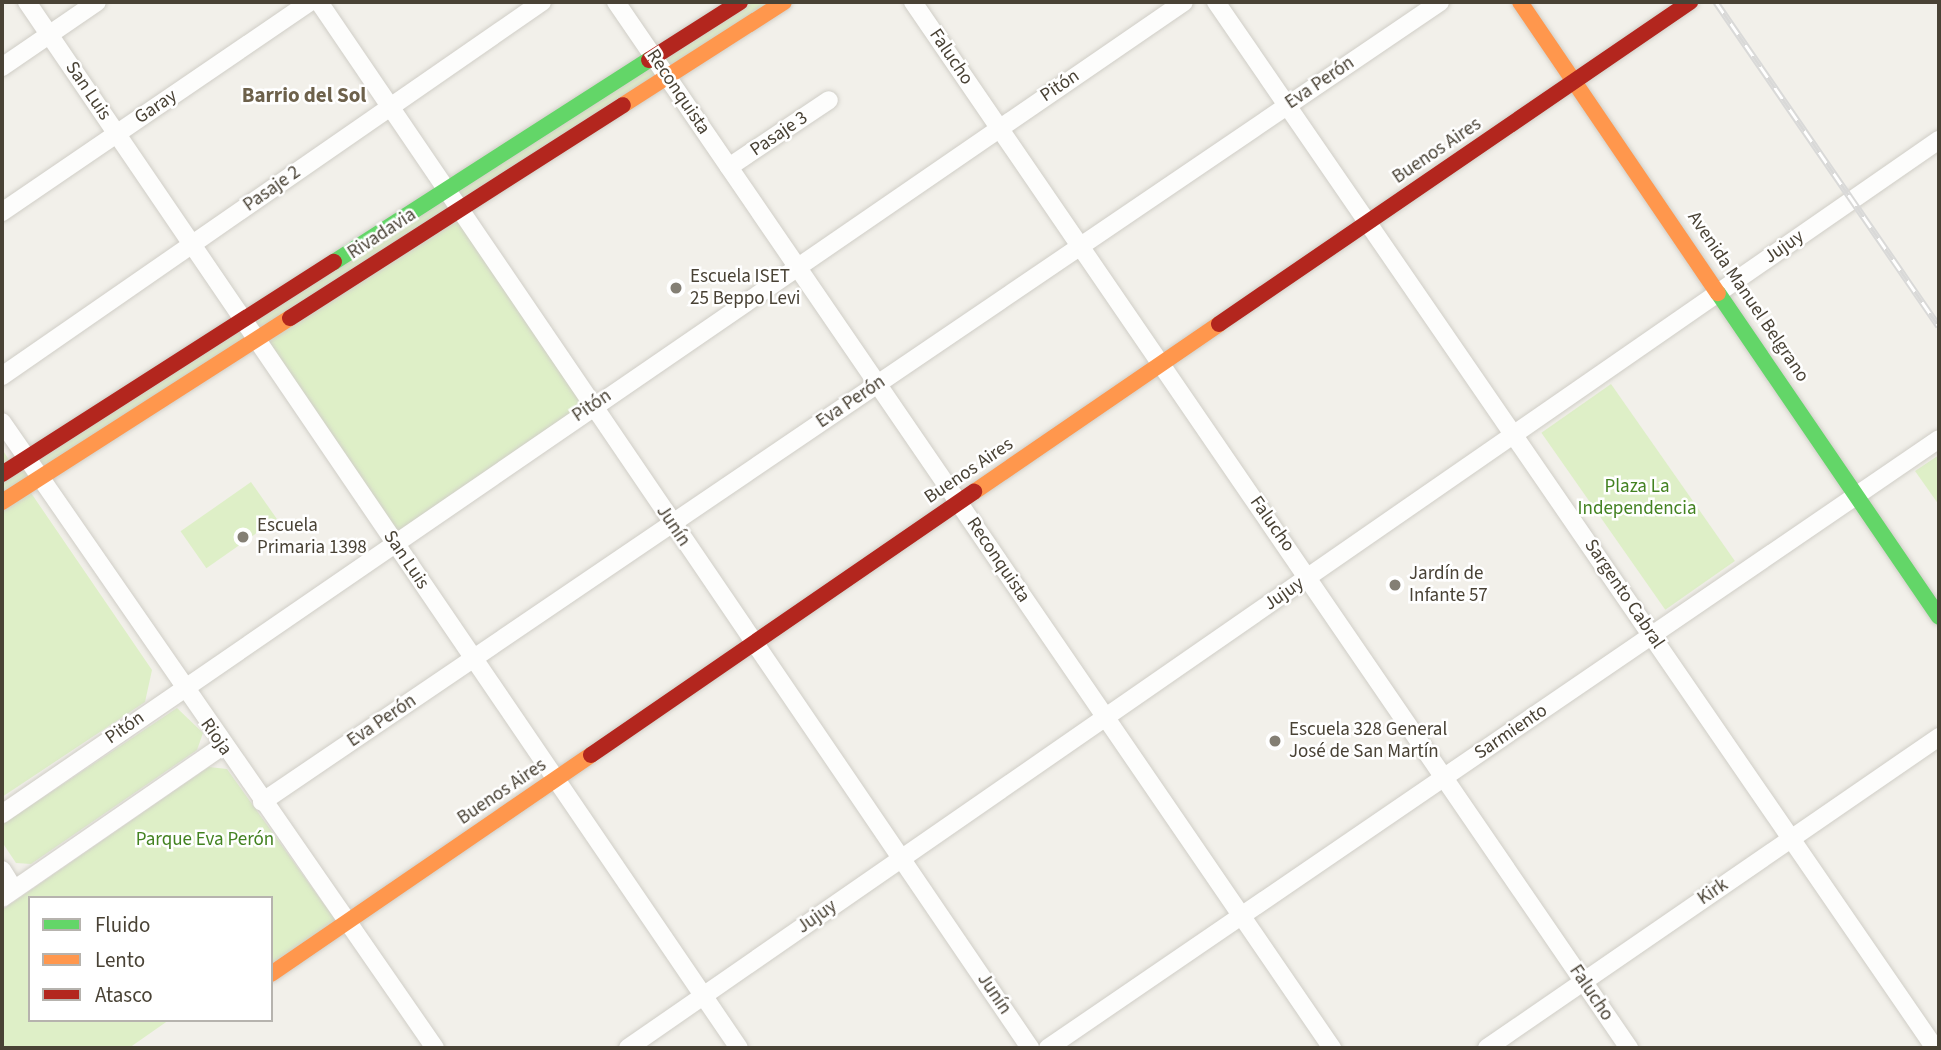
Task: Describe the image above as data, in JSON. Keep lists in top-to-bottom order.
{
  "streets": {
    "street": [
      "Falucho",
      "Eva Perón",
      "Pitón",
      "San Luis",
      "Reconquista",
      "Garay",
      "Pasaje 3",
      "Buenos Aires",
      "Pasaje 2",
      "Rivadavia",
      "Jujuy",
      "Avenida Manuel Belgrano",
      "Junín",
      "Sargento Cabral",
      "Sarmiento",
      "Rioja",
      "Kirk"
    ]
  },
  "crossings": [
    ["Falucho", "Eva Perón"],
    ["Falucho", "Pitón"],
    ["Falucho", "Buenos Aires"],
    ["Falucho", "Jujuy"],
    ["Falucho", "Sarmiento"],
    ["Falucho", "Kirk"],
    ["Eva Perón", "San Luis"],
    ["Eva Perón", "Reconquista"],
    ["Eva Perón", "Junín"],
    ["Eva Perón", "Sargento Cabral"],
    ["Eva Perón", "Rioja"],
    ["Pitón", "San Luis"],
    ["Pitón", "Reconquista"],
    ["Pitón", "Junín"],
    ["Pitón", "Rioja"],
    ["San Luis", "Garay"],
    ["San Luis", "Buenos Aires"],
    ["San Luis", "Pasaje 2"],
    ["San Luis", "Rivadavia"],
    ["San Luis", "Jujuy"],
    ["Reconquista", "Pasaje 3"],
    ["Reconquista", "Buenos Aires"],
    ["Reconquista", "Rivadavia"],
    ["Reconquista", "Jujuy"],
    ["Reconquista", "Sarmiento"],
    ["Buenos Aires", "Avenida Manuel Belgrano"],
    ["Buenos Aires", "Junín"],
    ["Buenos Aires", "Sargento Cabral"],
    ["Buenos Aires", "Rioja"],
    ["Pasaje 2", "Junín"],
    ["Rivadavia", "Junín"],
    ["Rivadavia", "Rioja"],
    ["Jujuy", "Avenida Manuel Belgrano"],
    ["Jujuy", "Junín"],
    ["Jujuy", "Sargento Cabral"],
    ["Avenida Manuel Belgrano", "Sarmiento"],
    ["Sargento Cabral", "Sarmiento"],
    ["Sargento Cabral", "Kirk"]
  ],
  "districts": ["Barrio del Sol"],
  "parks": ["Plaza La Independencia", "Parque Eva Perón"],
  "places": [
    "Escuela ISET 25 Beppo Levi",
    "Escuela Primaria 1398",
    "Jardín de Infante 57",
    "Escuela 328 General José de San Martín"
  ],
  "legend": ["Fluido", "Lento", "Atasco"]
}
